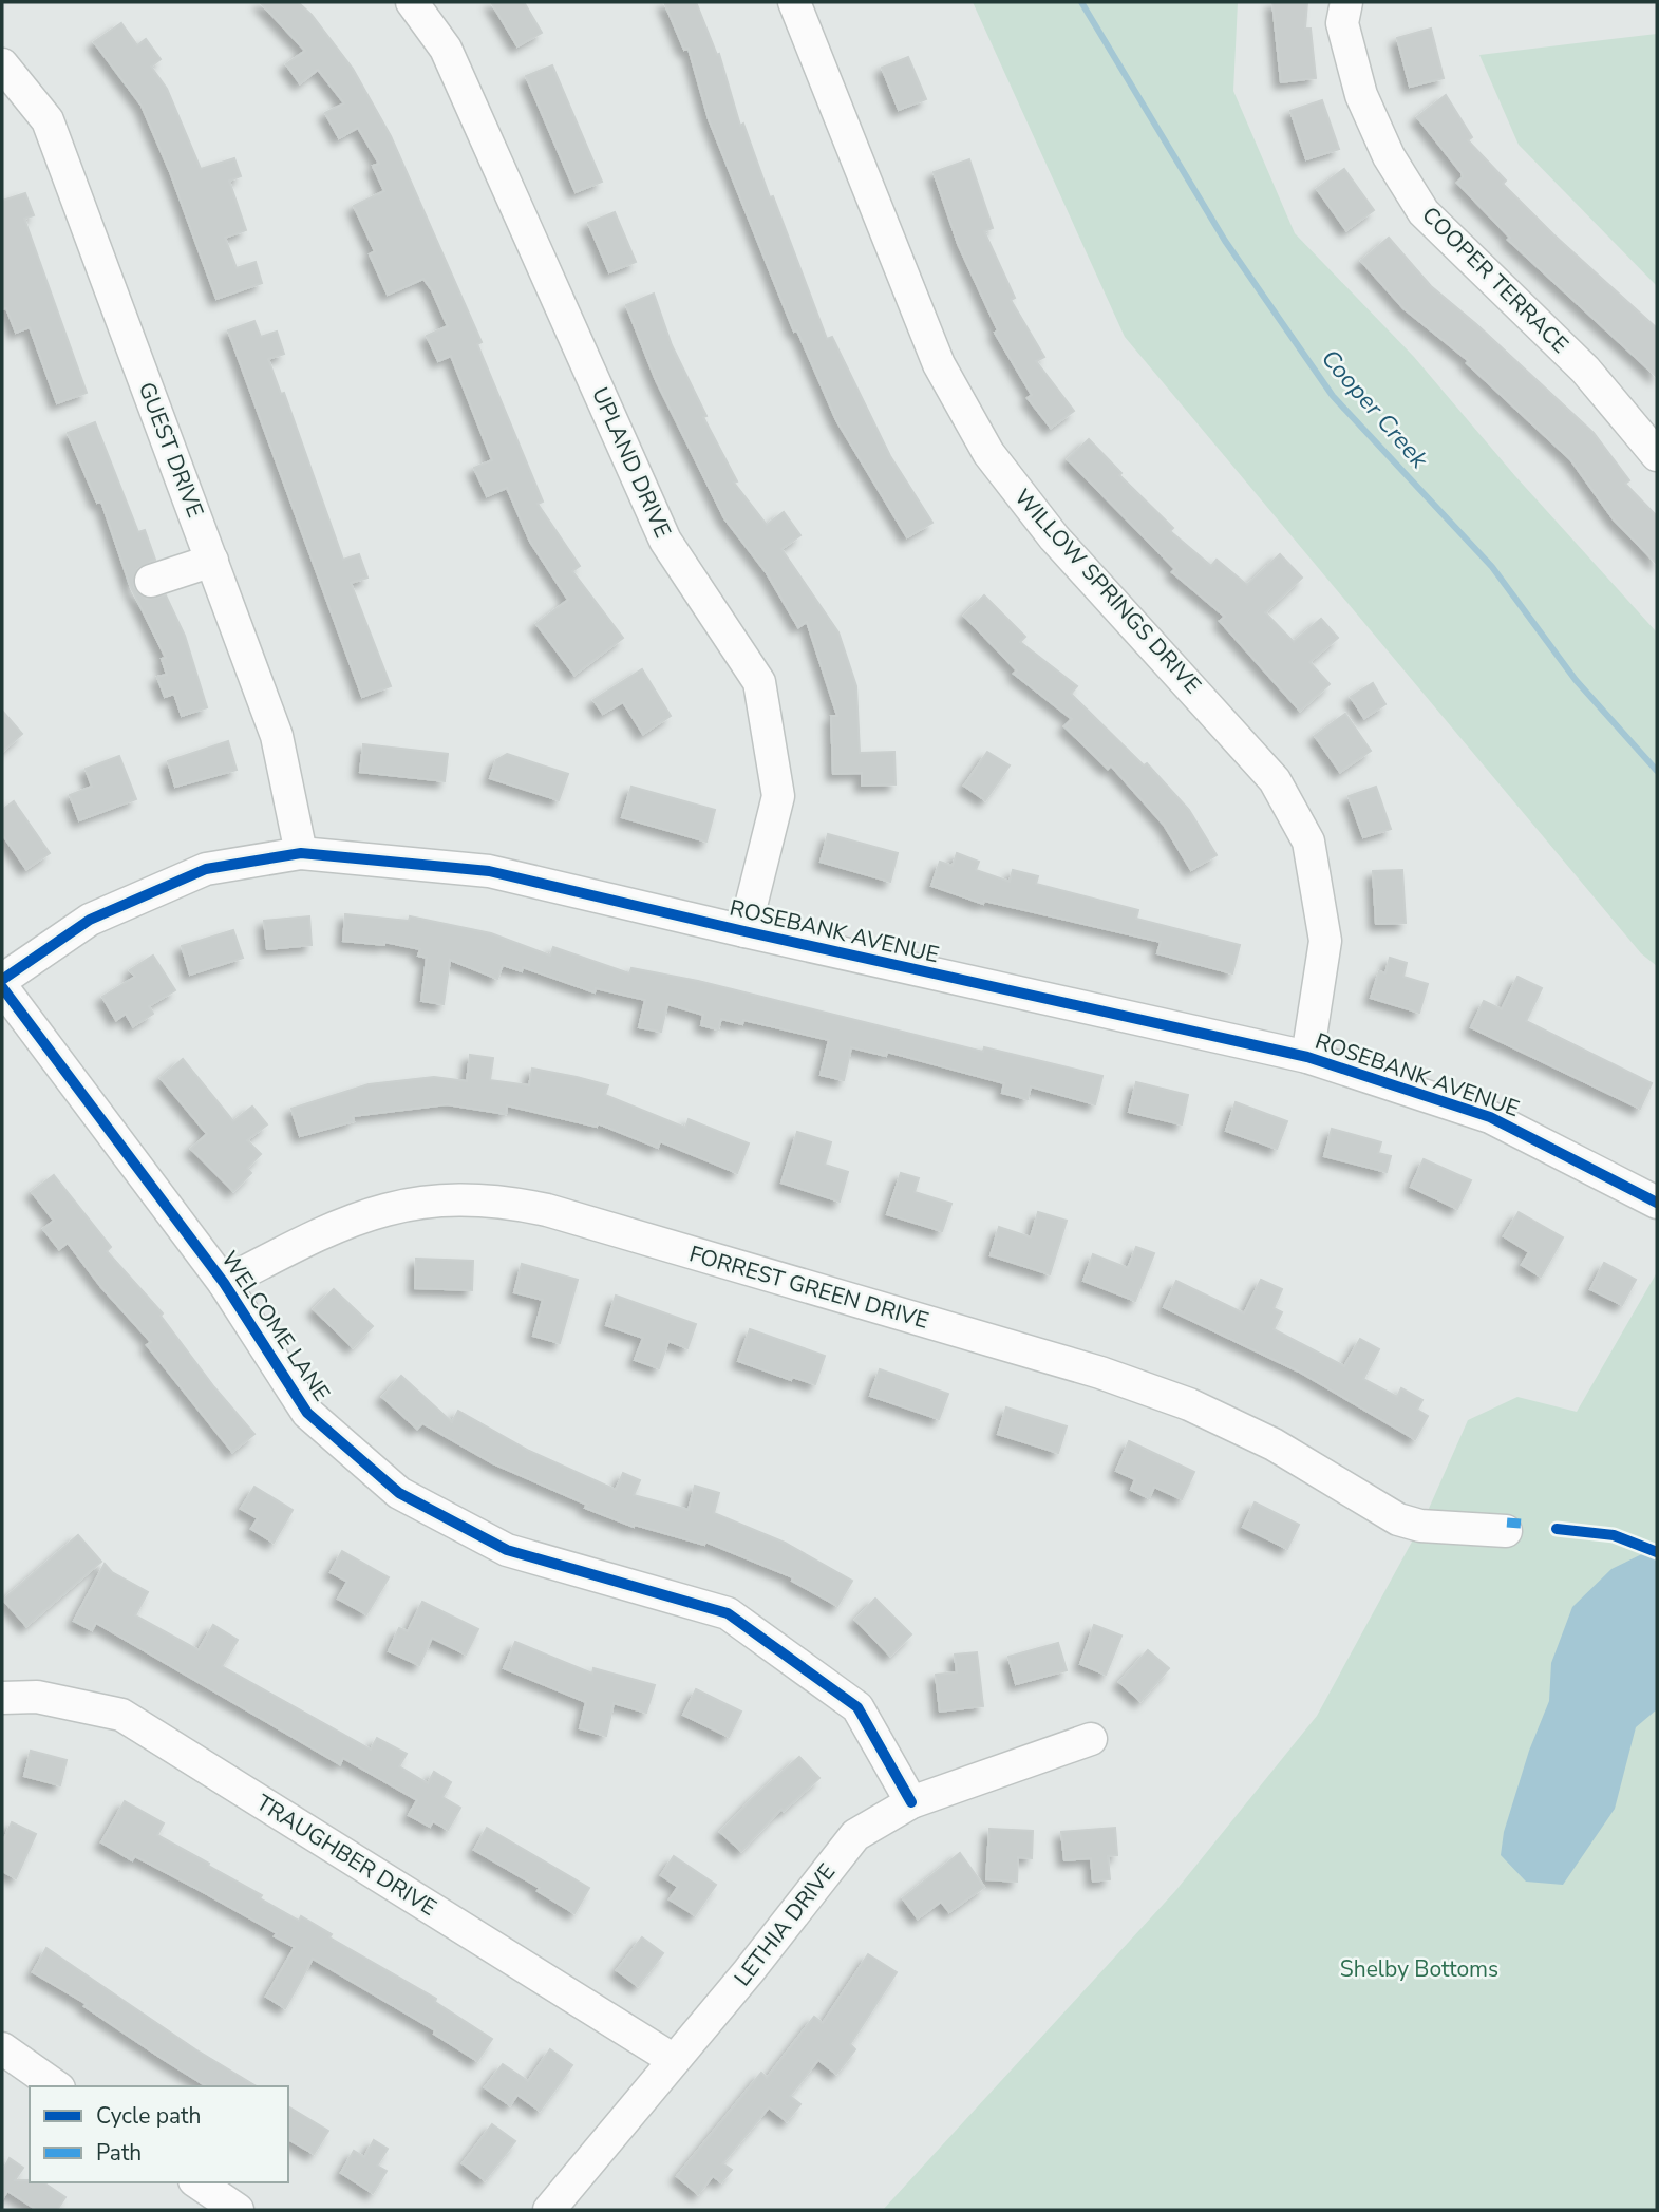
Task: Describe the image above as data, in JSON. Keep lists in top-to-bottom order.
{
  "streets": {
    "street": [
      "COOPER TERRACE",
      "GUEST DRIVE",
      "UPLAND DRIVE",
      "WILLOW SPRINGS DRIVE",
      "ROSEBANK AVENUE",
      "FORREST GREEN DRIVE",
      "WELCOME LANE",
      "TRAUGHBER DRIVE",
      "LETHIA DRIVE"
    ]
  },
  "crossings": [
    ["GUEST DRIVE", "ROSEBANK AVENUE"],
    ["UPLAND DRIVE", "ROSEBANK AVENUE"],
    ["WILLOW SPRINGS DRIVE", "ROSEBANK AVENUE"],
    ["FORREST GREEN DRIVE", "WELCOME LANE"],
    ["WELCOME LANE", "LETHIA DRIVE"],
    ["TRAUGHBER DRIVE", "LETHIA DRIVE"]
  ],
  "water": ["Cooper Creek"],
  "parks": ["Shelby Bottoms"],
  "legend": ["Cycle path", "Path"]
}
